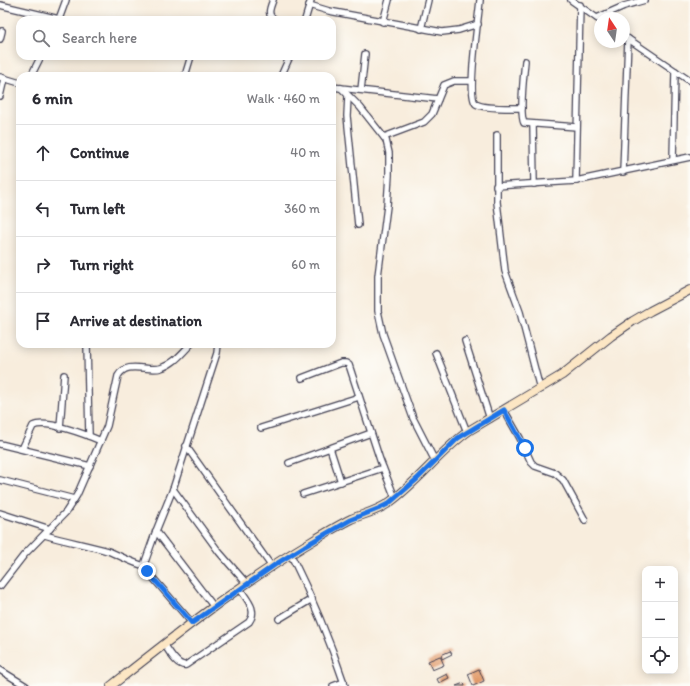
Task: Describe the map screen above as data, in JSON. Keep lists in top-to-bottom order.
{
  "north": "top",
  "page": {
    "search": "Search here",
    "heading": ["6 min", "Walk · 460 m"],
    "list": [
      ["Continue", "40 m"],
      ["Turn left", "360 m"],
      ["Turn right", "60 m"],
      "Arrive at destination"
    ],
    "map_buttons": ["+", "−"]
  }
}
